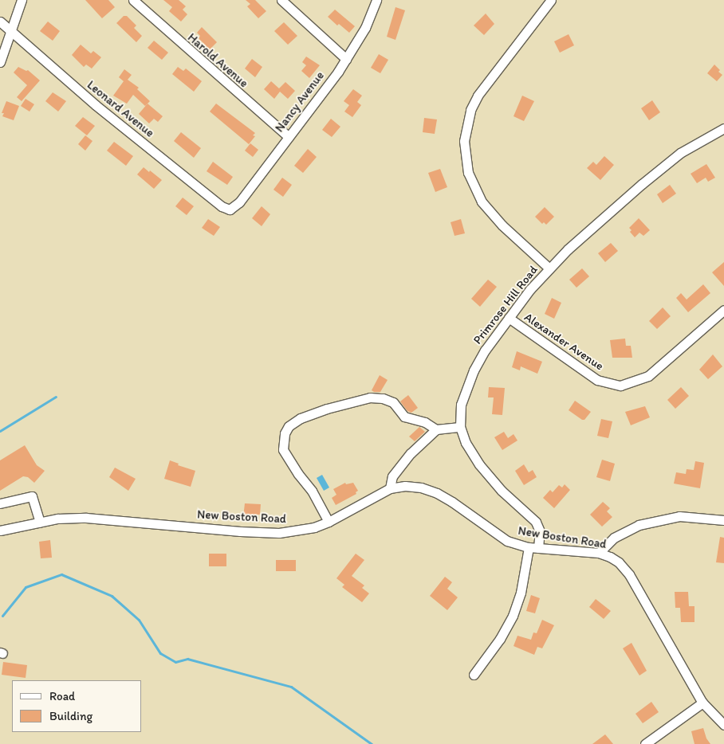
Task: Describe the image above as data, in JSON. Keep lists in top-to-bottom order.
{
  "streets": {
    "street": [
      "Harold Avenue",
      "Nancy Avenue",
      "Leonard Avenue",
      "Primrose Hill Road",
      "Alexander Avenue",
      "New Boston Road"
    ]
  },
  "crossings": [
    ["Harold Avenue", "Nancy Avenue"],
    ["Nancy Avenue", "Leonard Avenue"],
    ["Primrose Hill Road", "Alexander Avenue"],
    ["Primrose Hill Road", "New Boston Road"]
  ],
  "legend": ["Road", "Building"]
}
